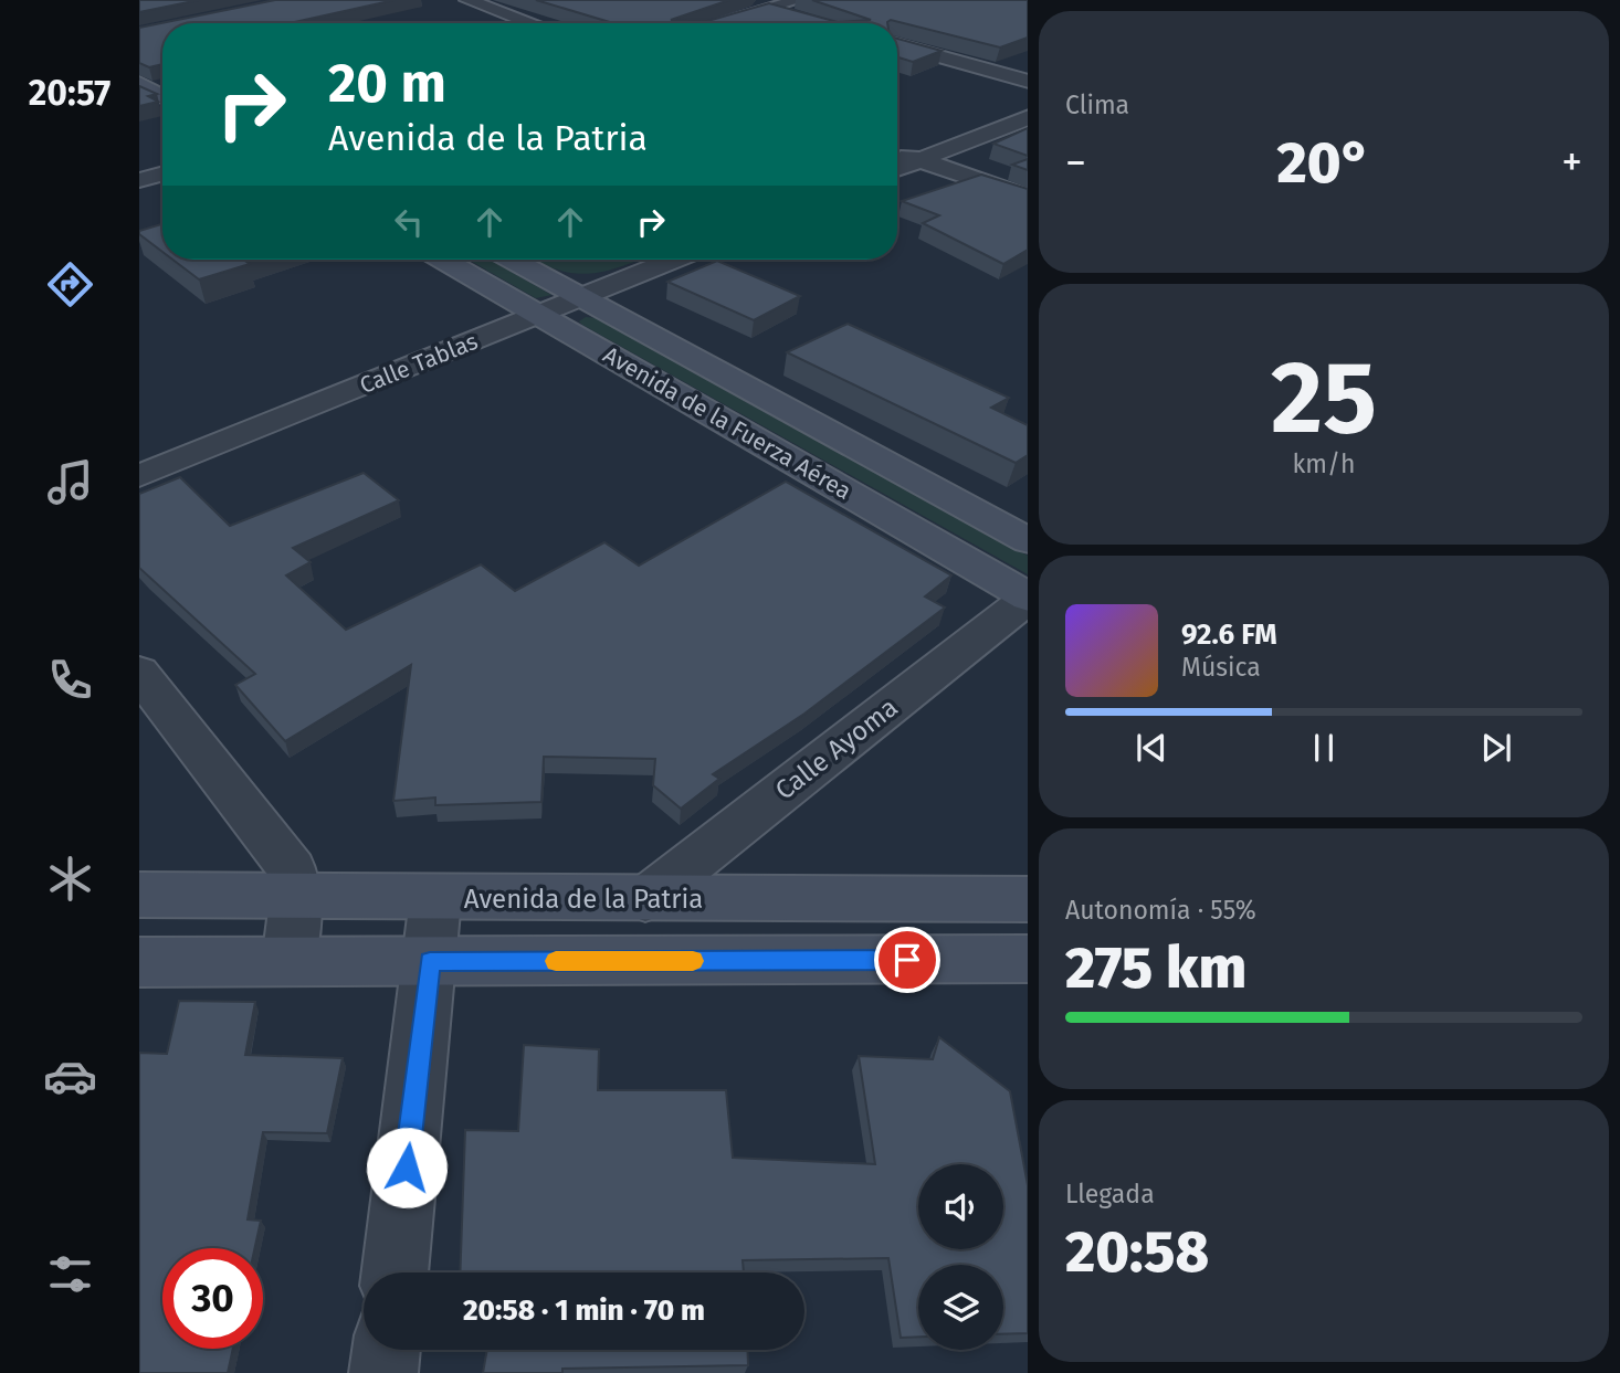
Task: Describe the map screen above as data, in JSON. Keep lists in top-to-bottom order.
{
  "streets": {
    "main road": ["Avenida de la Fuerza Aérea", "Avenida de la Patria"],
    "street": ["Calle Tablas", "Calle Ayoma"]
  },
  "crossings": [
    ["Calle Tablas", "Avenida de la Fuerza Aérea"],
    ["Avenida de la Fuerza Aérea", "Calle Ayoma"],
    ["Calle Ayoma", "Avenida de la Patria"]
  ],
  "page": {
    "tabs": "20:57",
    "tile": [
      "Clima",
      ["25", "km/h"],
      ["Autonomía · 55%", "275 km"],
      ["Llegada", "20:58"]
    ],
    "turn": ["20 m", "Avenida de la Patria"],
    "heat": ["−", "20°", "+"],
    "song": ["92.6 FM", "Música"],
    "limit": "30",
    "trip": "20:58 · 1 min · 70 m"
  }
}
